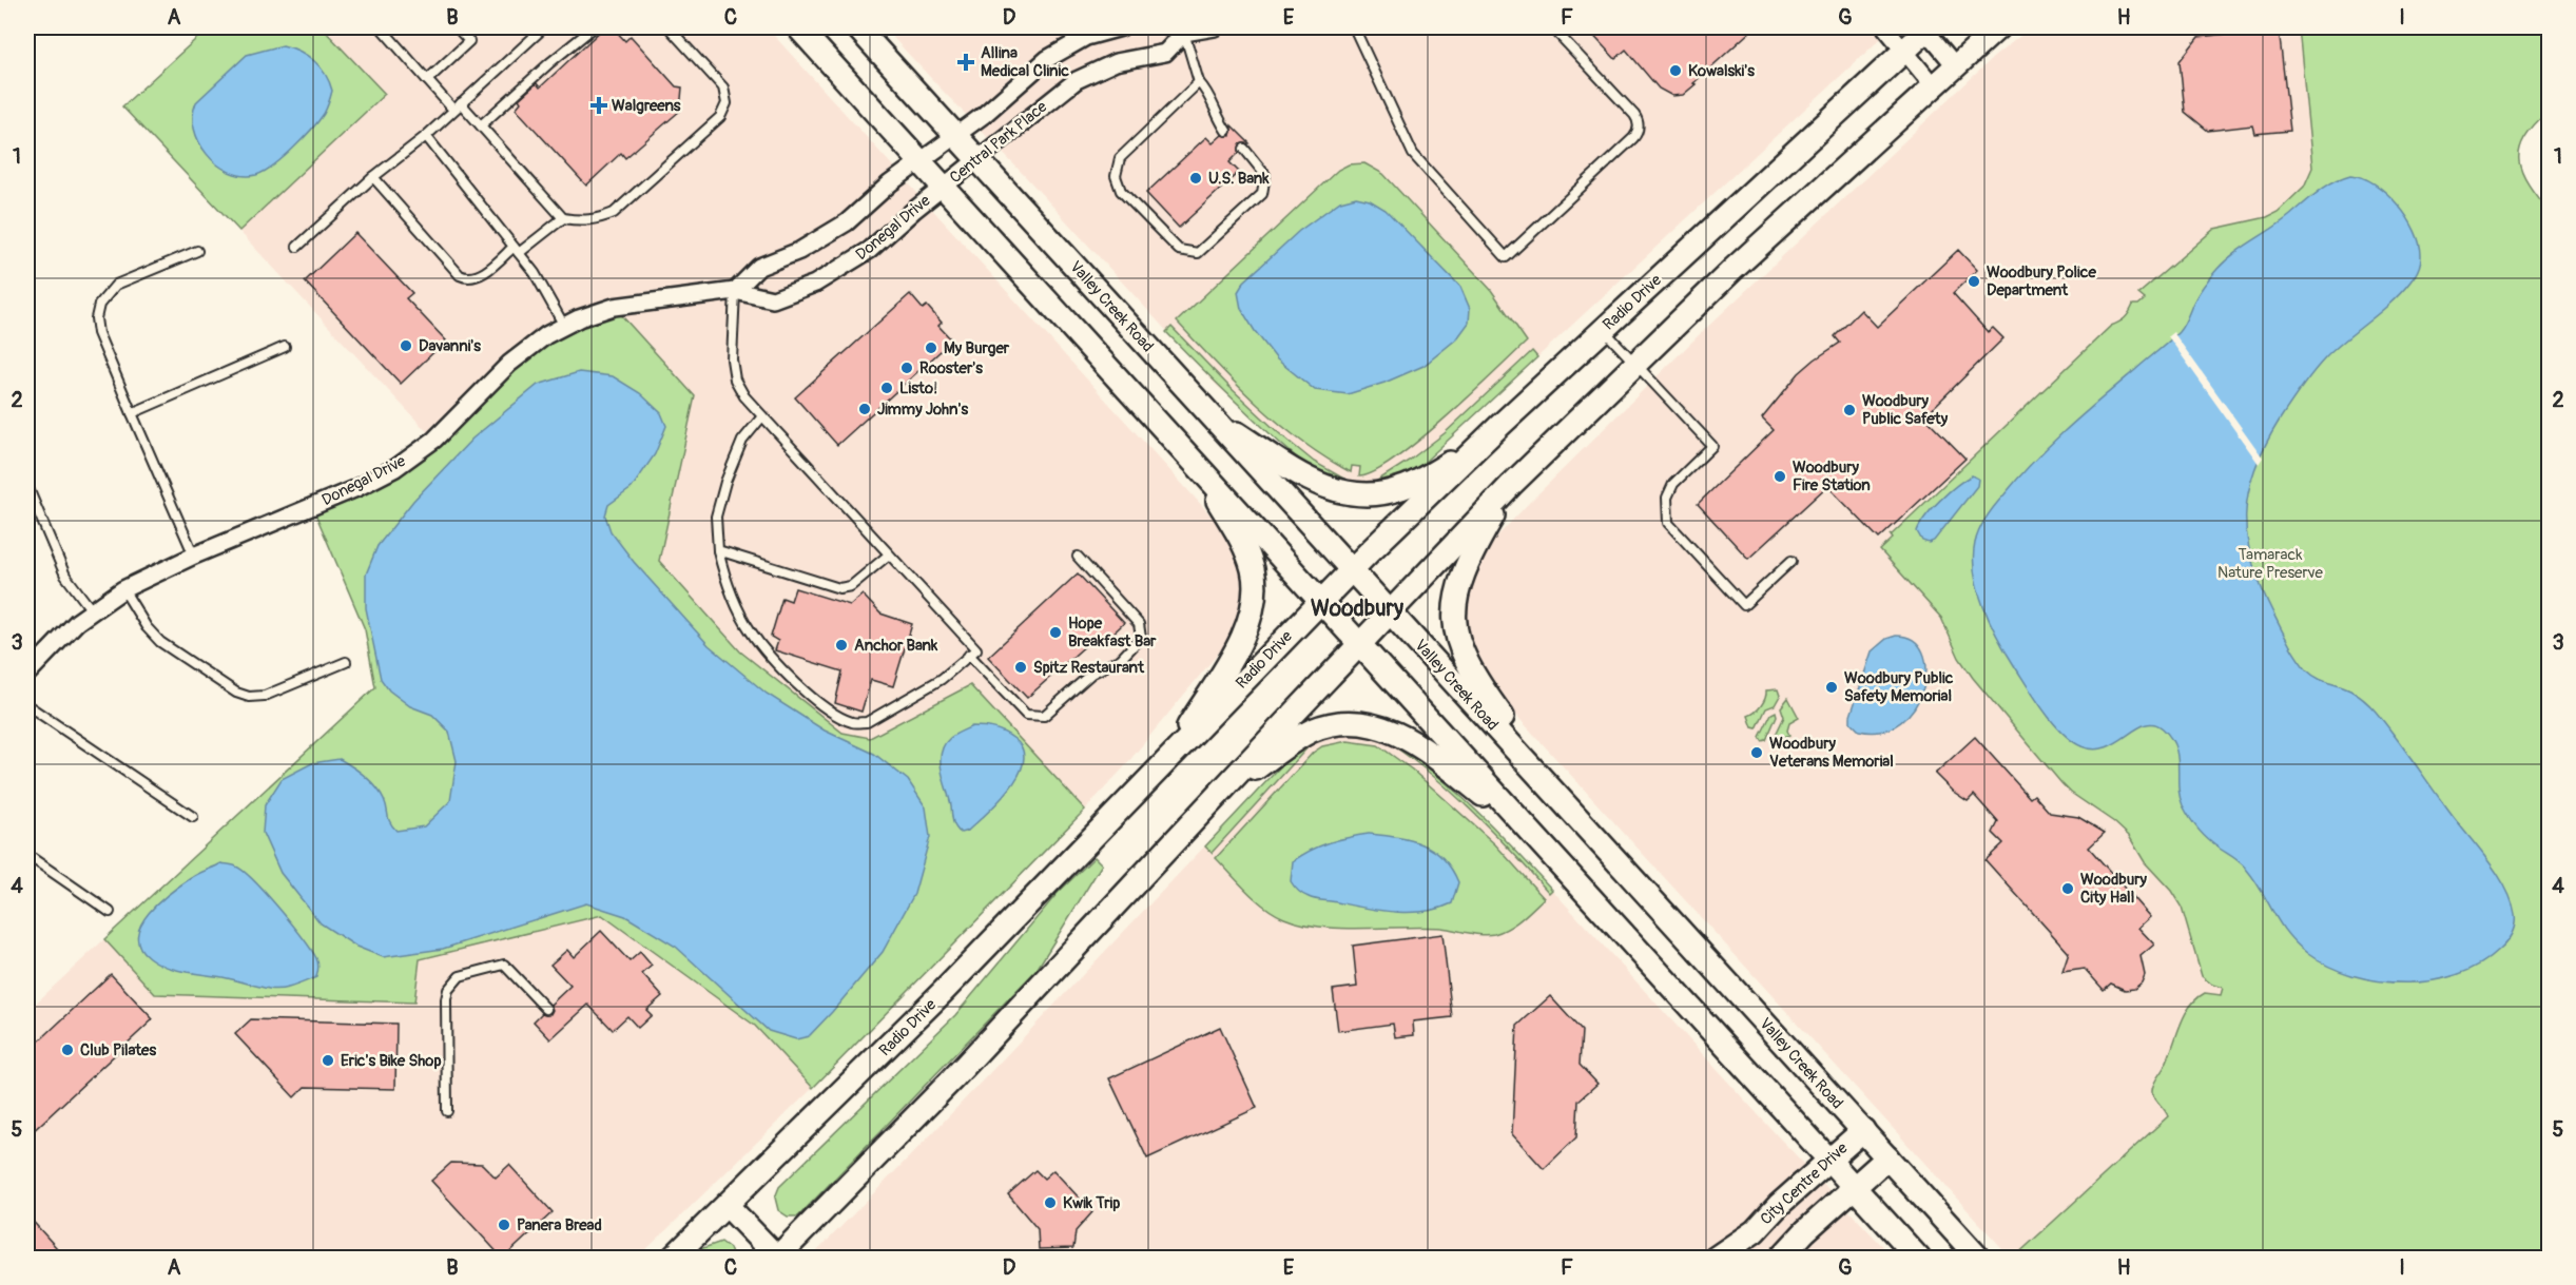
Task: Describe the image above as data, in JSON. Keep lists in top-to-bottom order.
{
  "streets": {
    "main road": ["Radio Drive", "Valley Creek Road", "City Centre Drive"],
    "street": ["Central Park Place", "Donegal Drive"]
  },
  "crossings": [
    ["Central Park Place", "Donegal Drive"],
    ["Central Park Place", "Valley Creek Road"],
    ["Radio Drive", "Valley Creek Road"],
    ["Valley Creek Road", "City Centre Drive"]
  ],
  "districts": ["Woodbury"],
  "parks": ["Tamarack Nature Preserve"],
  "places": {
    "health": ["Allina Medical Clinic", "Walgreens"],
    "other": [
      "Kowalski's",
      "U.S. Bank",
      "Woodbury Police Department",
      "Davanni's",
      "My Burger",
      "Rooster's",
      "Listo!",
      "Jimmy John's",
      "Woodbury Public Safety",
      "Woodbury Fire Station",
      "Hope Breakfast Bar",
      "Anchor Bank",
      "Spitz Restaurant",
      "Woodbury Public Safety Memorial",
      "Woodbury Veterans Memorial",
      "Woodbury City Hall",
      "Club Pilates",
      "Eric's Bike Shop",
      "Kwik Trip",
      "Panera Bread"
    ]
  },
  "grid": {
    "columns": [
      "A",
      "B",
      "C",
      "D",
      "E",
      "F",
      "G",
      "H",
      "I"
    ],
    "rows": [
      "1",
      "2",
      "3",
      "4",
      "5"
    ]
  }
}
